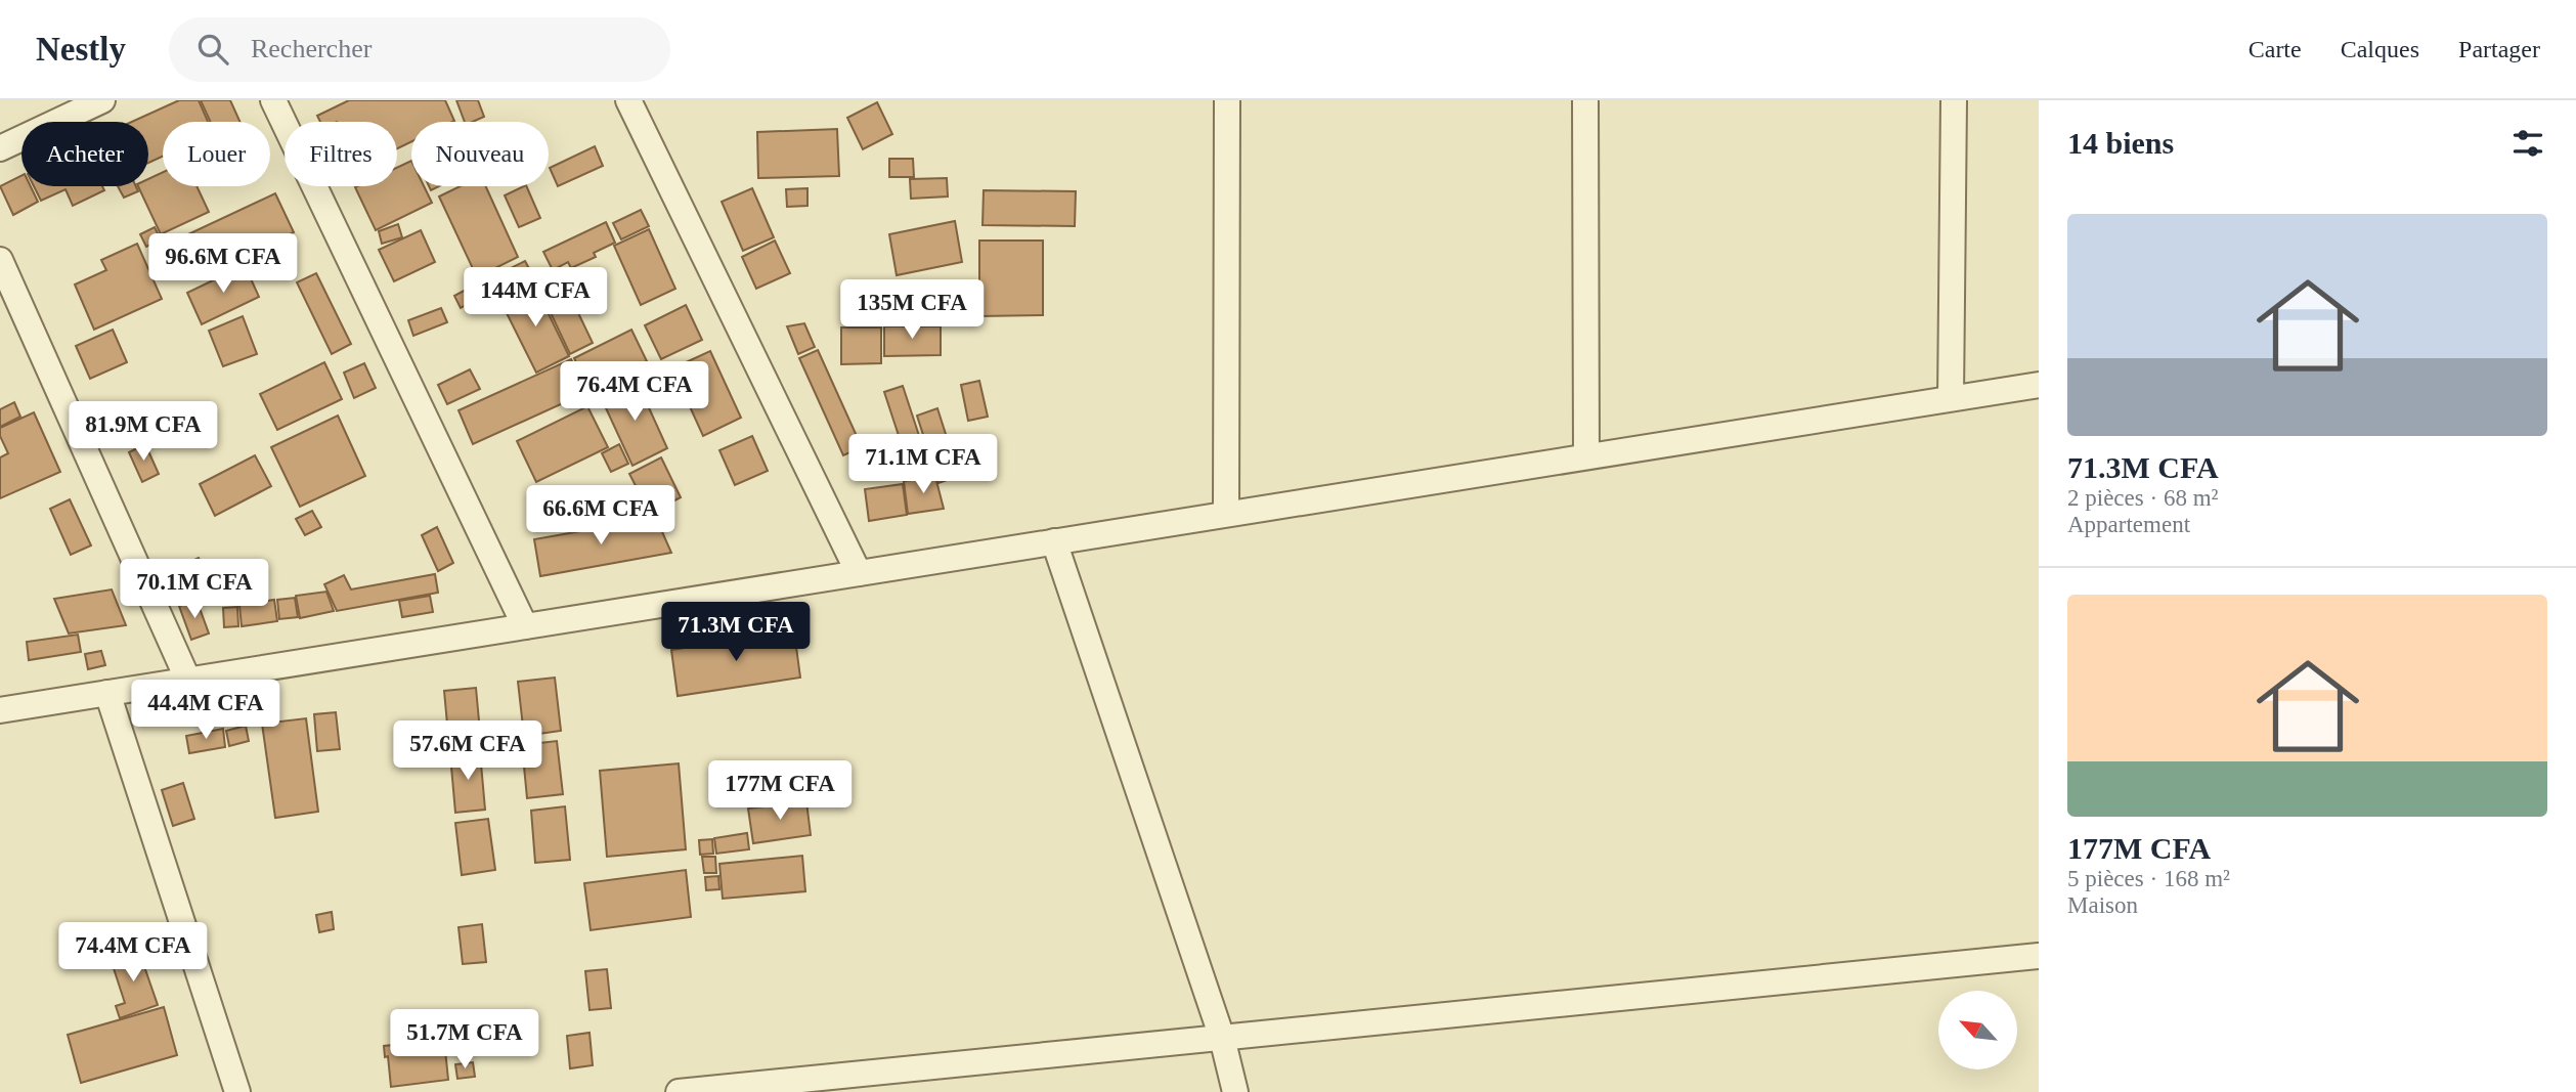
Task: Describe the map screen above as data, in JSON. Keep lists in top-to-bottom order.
{
  "north": "top left",
  "page": {
    "header": "Nestly",
    "search": "Rechercher",
    "nav": ["Carte", "Calques", "Partager"],
    "heading": "14 biens",
    "chip": [
      "Acheter",
      "Louer",
      "Filtres",
      "Nouveau"
    ],
    "list": [
      {
        "name": "71.3M CFA",
        "note": "2 pièces · 68 m² · Appartement"
      },
      {
        "name": "177M CFA",
        "note": "5 pièces · 168 m² · Maison"
      }
    ],
    "price": [
      "96.6M CFA",
      "144M CFA",
      "135M CFA",
      "76.4M CFA",
      "81.9M CFA",
      "71.1M CFA",
      "66.6M CFA",
      "70.1M CFA",
      "71.3M CFA",
      "44.4M CFA",
      "57.6M CFA",
      "177M CFA",
      "74.4M CFA",
      "51.7M CFA"
    ]
  }
}
